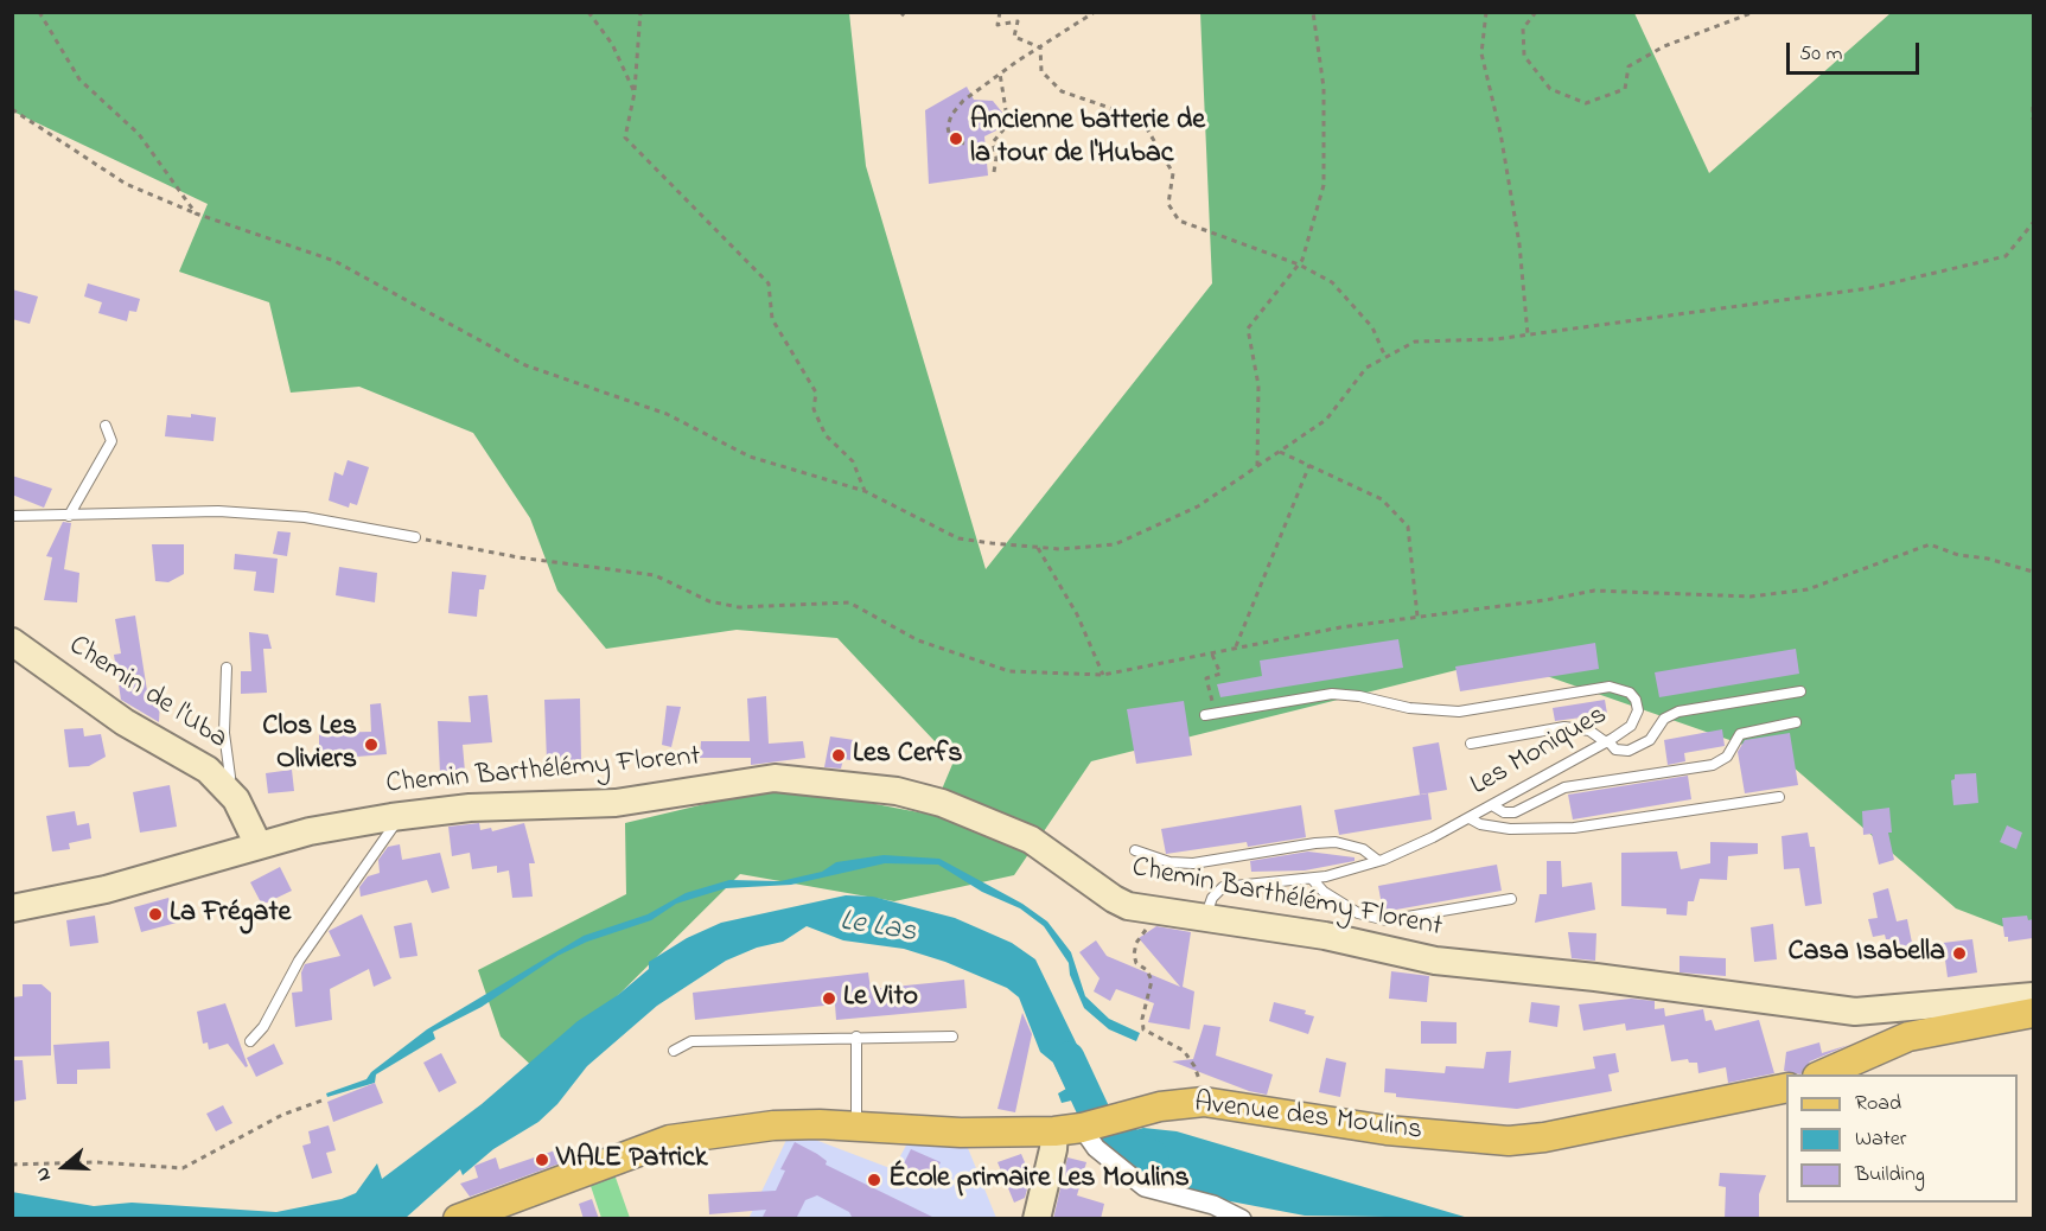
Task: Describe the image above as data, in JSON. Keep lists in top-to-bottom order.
{
  "streets": {
    "main road": ["Avenue des Moulins"],
    "street": ["Chemin de l'Uba", "Chemin Barthélémy Florent"],
    "lane": ["Les Moniques"]
  },
  "crossings": [
    ["Chemin de l'Uba", "Chemin Barthélémy Florent"],
    ["Les Moniques", "Chemin Barthélémy Florent"]
  ],
  "water": ["Le Las"],
  "places": [
    "Ancienne batterie de la tour de l'Hubac",
    "Clos Les Oliviers",
    "Les Cerfs",
    "La Frégate",
    "Casa Isabella",
    "Le Vito",
    "VIALE Patrick",
    "École primaire Les Moulins"
  ],
  "legend": ["Road", "Water", "Building"],
  "scale_bar": "50 m",
  "north": "left"
}
